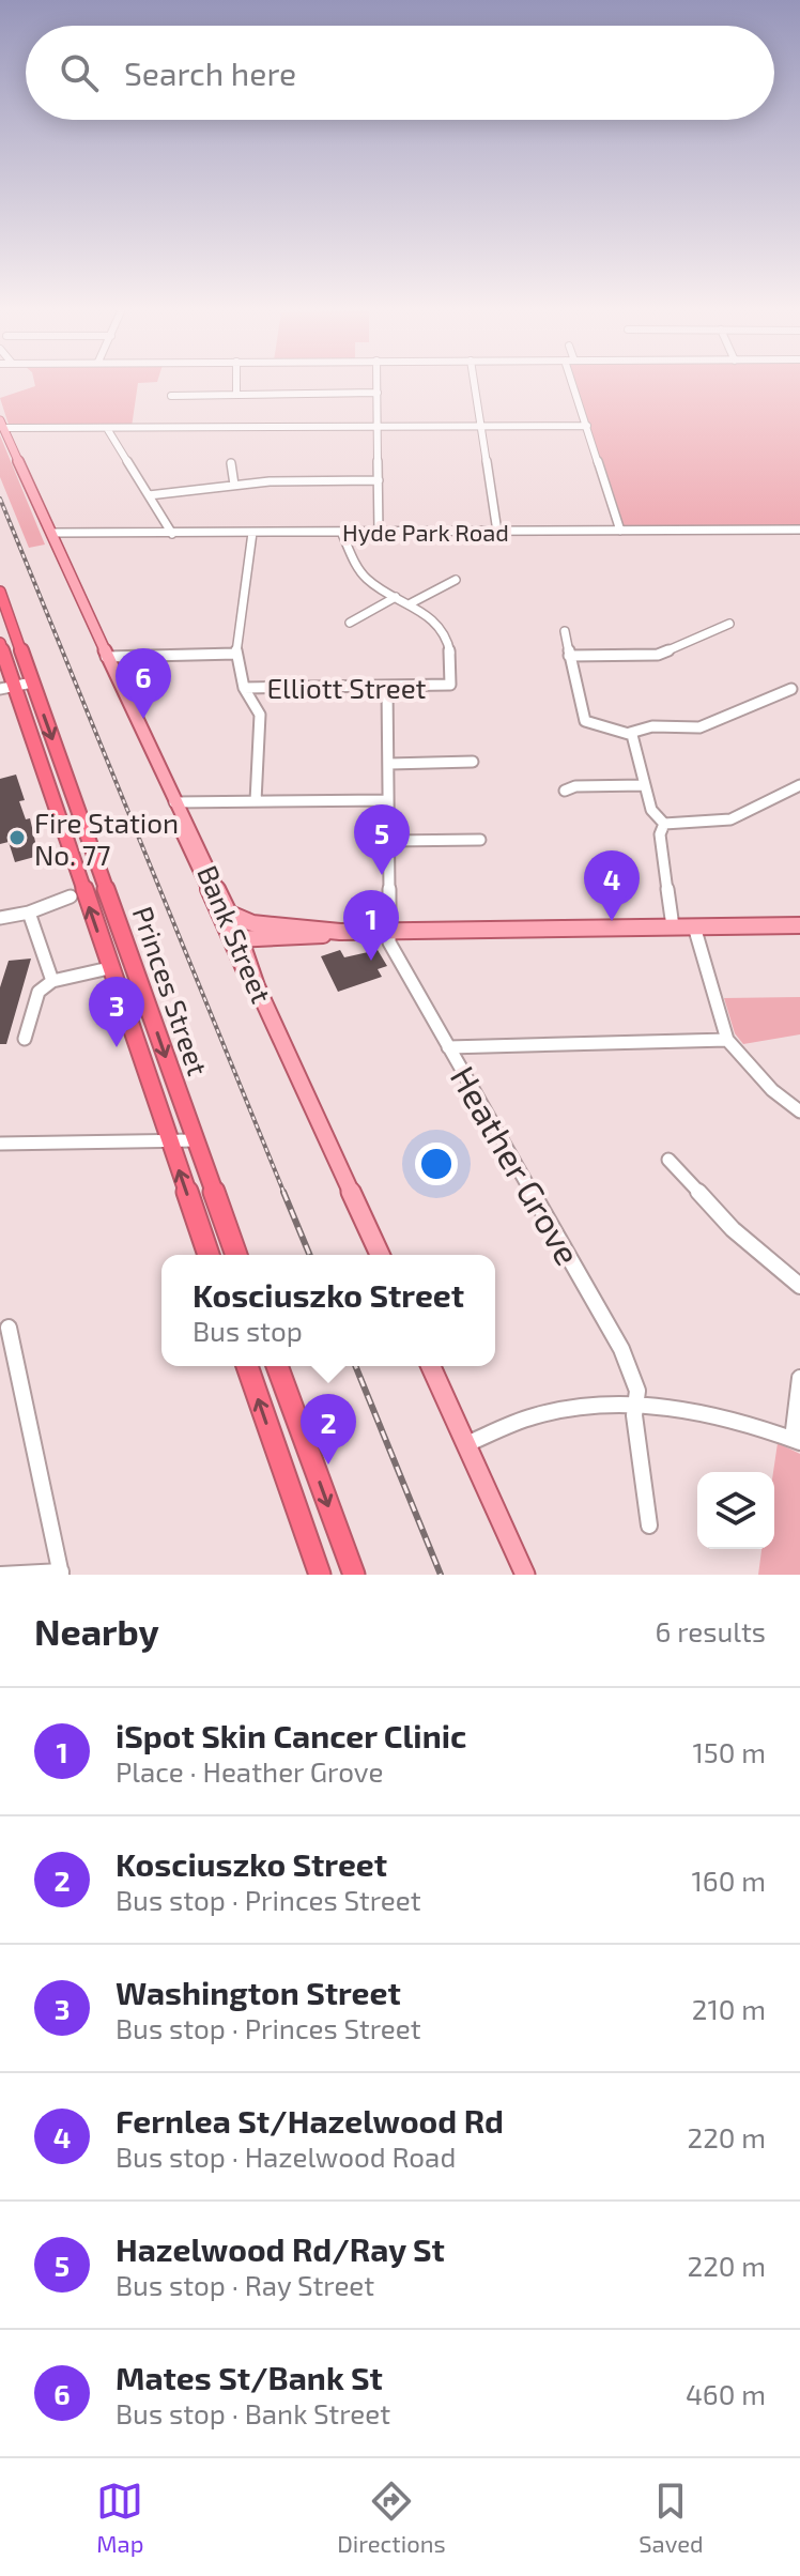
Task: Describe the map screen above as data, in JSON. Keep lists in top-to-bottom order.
{
  "streets": {
    "highway": ["Princes Street"],
    "main road": ["Bank Street"],
    "street": ["Hyde Park Road", "Elliott Street", "Heather Grove"]
  },
  "crossings": [
    ["Hyde Park Road", "Elliott Street"],
    ["Hyde Park Road", "Bank Street"]
  ],
  "places": ["Fire Station No. 77"],
  "page": {
    "search": "Search here",
    "pins": [
      "6",
      "5",
      "4",
      "1",
      "3",
      "2"
    ],
    "popup": ["Kosciuszko Street", "Bus stop"],
    "heading": ["Nearby", "6 results"],
    "list": [
      {
        "mark": "1",
        "name": "iSpot Skin Cancer Clinic",
        "note": "Place · Heather Grove",
        "value": "150 m"
      },
      {
        "mark": "2",
        "name": "Kosciuszko Street",
        "note": "Bus stop · Princes Street",
        "value": "160 m"
      },
      {
        "mark": "3",
        "name": "Washington Street",
        "note": "Bus stop · Princes Street",
        "value": "210 m"
      },
      {
        "mark": "4",
        "name": "Fernlea St/Hazelwood Rd",
        "note": "Bus stop · Hazelwood Road",
        "value": "220 m"
      },
      {
        "mark": "5",
        "name": "Hazelwood Rd/Ray St",
        "note": "Bus stop · Ray Street",
        "value": "220 m"
      },
      {
        "mark": "6",
        "name": "Mates St/Bank St",
        "note": "Bus stop · Bank Street",
        "value": "460 m"
      }
    ],
    "nav": ["Map", "Directions", "Saved"]
  }
}
